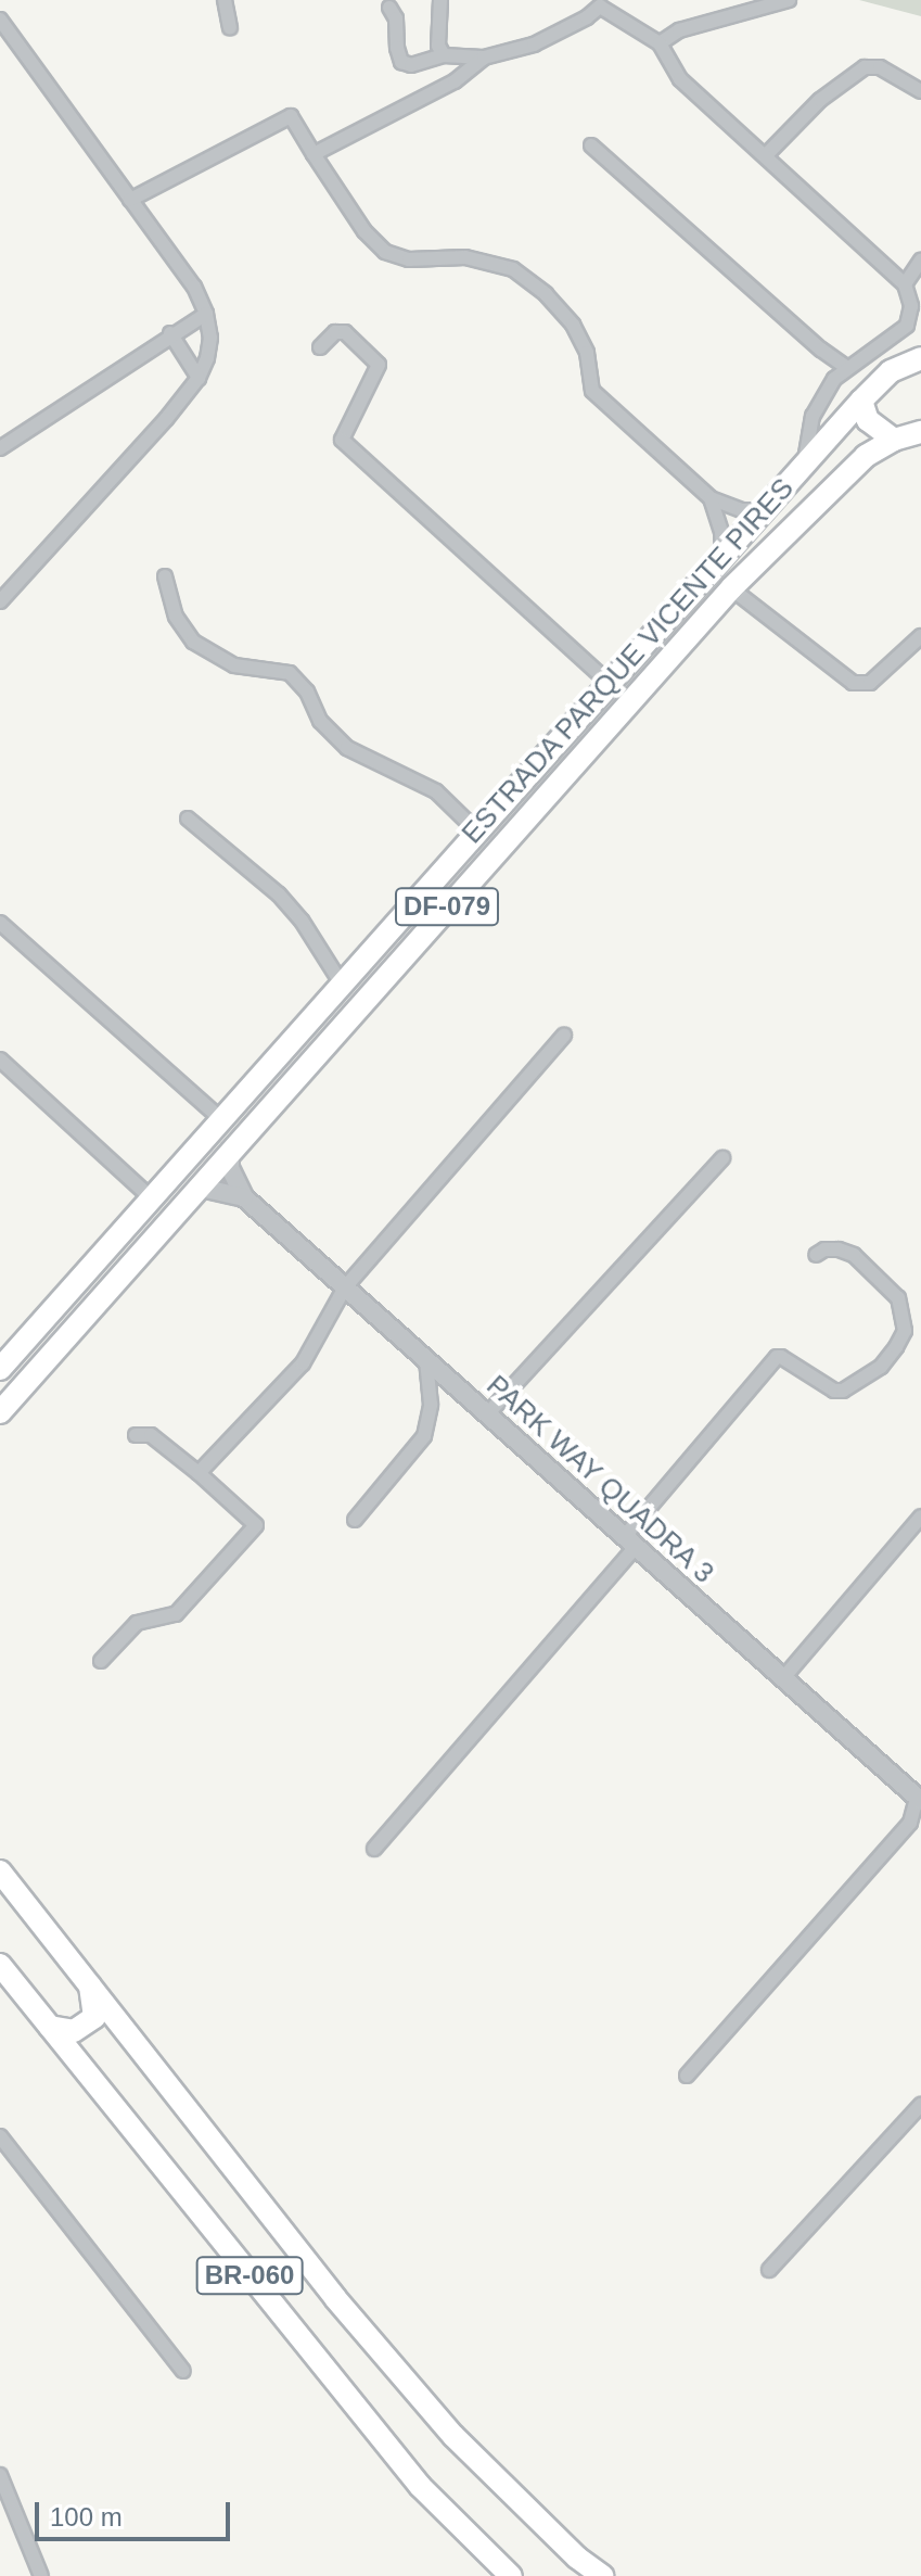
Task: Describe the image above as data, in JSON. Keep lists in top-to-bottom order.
{
  "streets": {
    "main road": ["ESTRADA PARQUE VICENTE PIRES", "DF-079", "BR-060"],
    "street": ["PARK WAY QUADRA 3"]
  },
  "crossings": [
    ["ESTRADA PARQUE VICENTE PIRES", "PARK WAY QUADRA 3"]
  ],
  "scale_bar": "100 m"
}
